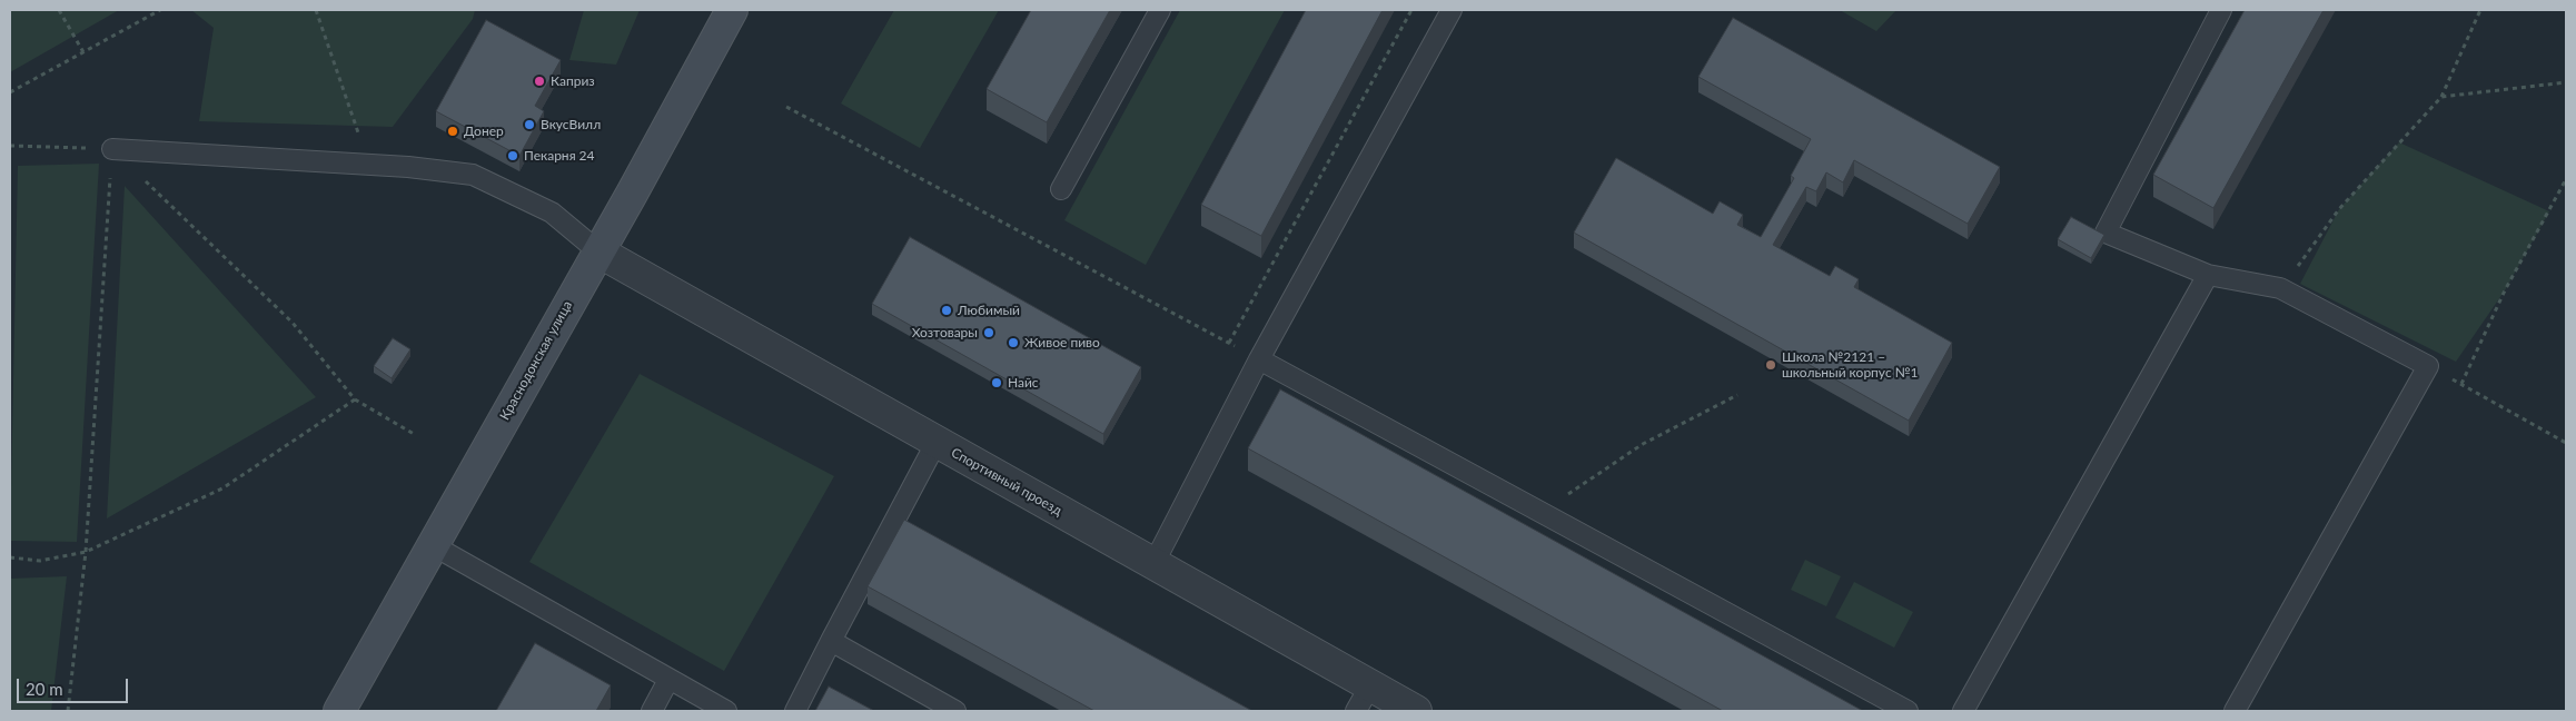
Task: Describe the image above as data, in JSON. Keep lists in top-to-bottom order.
{
  "streets": {
    "main road": ["Краснодонская улица"],
    "street": ["Спортивный проезд"]
  },
  "crossings": [
    ["Краснодонская улица", "Спортивный проезд"]
  ],
  "places": [
    "Каприз",
    "ВкусВилл",
    "Донер",
    "Пекарня 24",
    "Любимый",
    "Хозтовары",
    "Живое пиво",
    "Школа №2121 – школьный корпус №1",
    "Найс"
  ],
  "scale_bar": "20 m"
}
